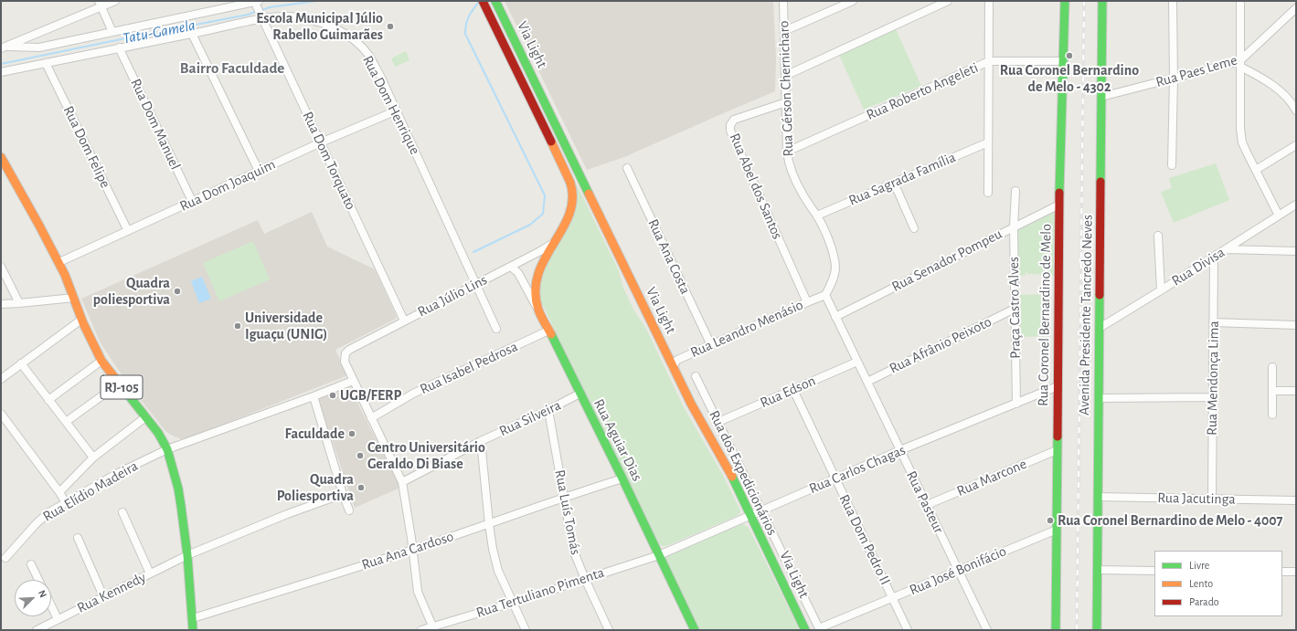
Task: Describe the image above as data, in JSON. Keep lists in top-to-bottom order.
{
  "streets": {
    "main road": [
      "Via Light",
      "Rua Coronel Bernardino de Melo",
      "Avenida Presidente Tancredo Neves",
      "RJ-105",
      "Rua Aguiar Dias"
    ],
    "street": [
      "Rua Paes Leme",
      "Rua Gérson Chernicharo",
      "Rua Roberto Angeleti",
      "Rua Dom Henrique",
      "Rua Dom Manuel",
      "Rua Dom Felipe",
      "Rua Dom Torquato",
      "Rua Sagrada Família",
      "Rua Dom Joaquim",
      "Rua Abel dos Santos",
      "Rua Ana Costa",
      "Rua Senador Pompeu",
      "Rua Divisa",
      "Rua Júlio Lins",
      "Praça Castro Alves",
      "Rua Leandro Menásio",
      "Rua Afrânio Peixoto",
      "Rua Isabel Pedrosa",
      "Rua Mendonça Lima",
      "Rua Edson",
      "Rua Silveira",
      "Rua Carlos Chagas",
      "Rua dos Expedicionários",
      "Rua Marcone",
      "Rua Elídio Madeira",
      "Rua Jacutinga",
      "Rua Pasteur",
      "Rua Luís Tomás",
      "Rua Dom Pedro II",
      "Rua Ana Cardoso",
      "Rua José Bonifácio",
      "Rua Kennedy",
      "Rua Tertuliano Pimenta"
    ]
  },
  "crossings": [
    ["Via Light", "Rua Júlio Lins"],
    ["Via Light", "Rua Leandro Menásio"],
    ["Via Light", "Rua Aguiar Dias"],
    ["Via Light", "Rua Carlos Chagas"],
    ["Rua Paes Leme", "Avenida Presidente Tancredo Neves"],
    ["Rua Gérson Chernicharo", "Rua Roberto Angeleti"],
    ["Rua Gérson Chernicharo", "Rua Sagrada Família"],
    ["Rua Gérson Chernicharo", "Rua Abel dos Santos"],
    ["Rua Gérson Chernicharo", "Rua Leandro Menásio"],
    ["Rua Gérson Chernicharo", "Rua Pasteur"],
    ["Rua Roberto Angeleti", "Rua Coronel Bernardino de Melo"],
    ["Rua Dom Henrique", "Rua Dom Manuel"],
    ["Rua Dom Henrique", "Rua Dom Felipe"],
    ["Rua Dom Henrique", "Rua Dom Torquato"],
    ["Rua Dom Henrique", "Rua Dom Joaquim"],
    ["Rua Dom Henrique", "Rua Júlio Lins"],
    ["Rua Dom Manuel", "Rua Dom Joaquim"],
    ["Rua Dom Felipe", "Rua Dom Joaquim"],
    ["Rua Dom Torquato", "Rua Dom Joaquim"],
    ["Rua Dom Torquato", "Rua Júlio Lins"],
    ["Rua Dom Joaquim", "RJ-105"],
    ["Rua Abel dos Santos", "Rua Leandro Menásio"],
    ["Rua Ana Costa", "Rua Leandro Menásio"],
    ["Rua Senador Pompeu", "Praça Castro Alves"],
    ["Rua Senador Pompeu", "Rua Coronel Bernardino de Melo"],
    ["Rua Senador Pompeu", "Rua Pasteur"],
    ["Rua Divisa", "Avenida Presidente Tancredo Neves"],
    ["Rua Divisa", "Rua Mendonça Lima"],
    ["Rua Júlio Lins", "Rua Aguiar Dias"],
    ["Rua Júlio Lins", "Rua Elídio Madeira"],
    ["Praça Castro Alves", "Rua Afrânio Peixoto"],
    ["Praça Castro Alves", "Rua Carlos Chagas"],
    ["Rua Coronel Bernardino de Melo", "Rua Carlos Chagas"],
    ["Rua Coronel Bernardino de Melo", "Rua Marcone"],
    ["Rua Coronel Bernardino de Melo", "Rua José Bonifácio"],
    ["Avenida Presidente Tancredo Neves", "Rua Jacutinga"],
    ["Rua Leandro Menásio", "Rua Pasteur"],
    ["Rua Afrânio Peixoto", "Rua Pasteur"],
    ["Rua Isabel Pedrosa", "Rua Aguiar Dias"],
    ["Rua Mendonça Lima", "Rua Jacutinga"],
    ["RJ-105", "Rua Elídio Madeira"],
    ["RJ-105", "Rua Ana Cardoso"],
    ["RJ-105", "Rua Kennedy"],
    ["Rua Edson", "Rua dos Expedicionários"],
    ["Rua Edson", "Rua Pasteur"],
    ["Rua Edson", "Rua Dom Pedro II"],
    ["Rua Silveira", "Rua Aguiar Dias"],
    ["Rua Silveira", "Rua Luís Tomás"],
    ["Rua Aguiar Dias", "Rua Carlos Chagas"],
    ["Rua Aguiar Dias", "Rua Ana Cardoso"],
    ["Rua Aguiar Dias", "Rua Tertuliano Pimenta"],
    ["Rua Carlos Chagas", "Rua dos Expedicionários"],
    ["Rua Carlos Chagas", "Rua Pasteur"],
    ["Rua Carlos Chagas", "Rua Dom Pedro II"],
    ["Rua Carlos Chagas", "Rua Tertuliano Pimenta"],
    ["Rua dos Expedicionários", "Rua José Bonifácio"],
    ["Rua Marcone", "Rua Pasteur"],
    ["Rua Pasteur", "Rua José Bonifácio"],
    ["Rua Luís Tomás", "Rua Ana Cardoso"],
    ["Rua Luís Tomás", "Rua Tertuliano Pimenta"],
    ["Rua Dom Pedro II", "Rua José Bonifácio"]
  ],
  "districts": ["Bairro Faculdade"],
  "water": ["Tatu-Gamela"],
  "places": [
    "Escola Municipal Júlio Rabello Guimarães",
    "Rua Coronel Bernardino de Melo - 4302",
    "Quadra poliesportiva",
    "Universidade Iguaçu (UNIG)",
    "UGB/FERP",
    "Faculdade",
    "Centro Universitário Geraldo Di Biase",
    "Quadra Poliesportiva",
    "Rua Coronel Bernardino de Melo - 4007"
  ],
  "legend": ["Livre", "Lento", "Parado"],
  "north": "top right"
}
